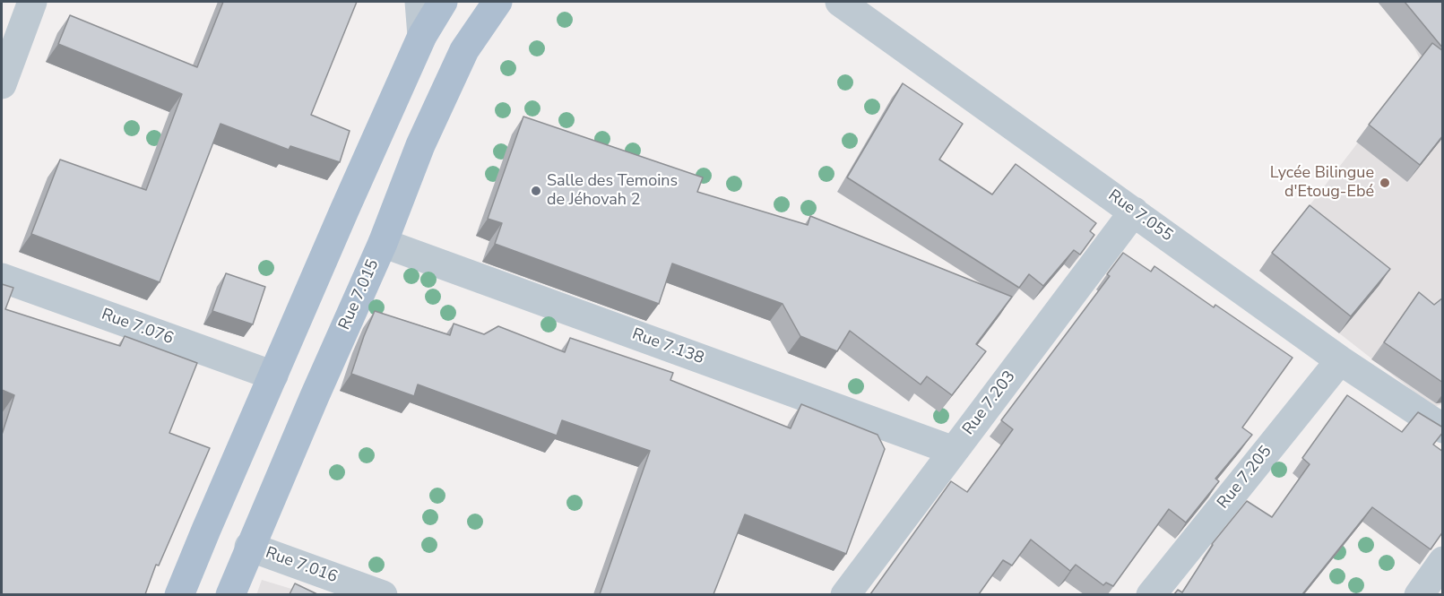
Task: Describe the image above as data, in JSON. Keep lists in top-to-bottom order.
{
  "streets": {
    "main road": ["Rue 7.015"],
    "street": [
      "Rue 7.055",
      "Rue 7.076",
      "Rue 7.138",
      "Rue 7.203",
      "Rue 7.205",
      "Rue 7.016"
    ]
  },
  "crossings": [
    ["Rue 7.055", "Rue 7.203"],
    ["Rue 7.055", "Rue 7.205"],
    ["Rue 7.015", "Rue 7.138"],
    ["Rue 7.015", "Rue 7.016"],
    ["Rue 7.138", "Rue 7.203"]
  ],
  "places": ["Lycée Bilingue d'Etoug-Ebé", "Salle des Temoins de Jéhovah 2"]
}
